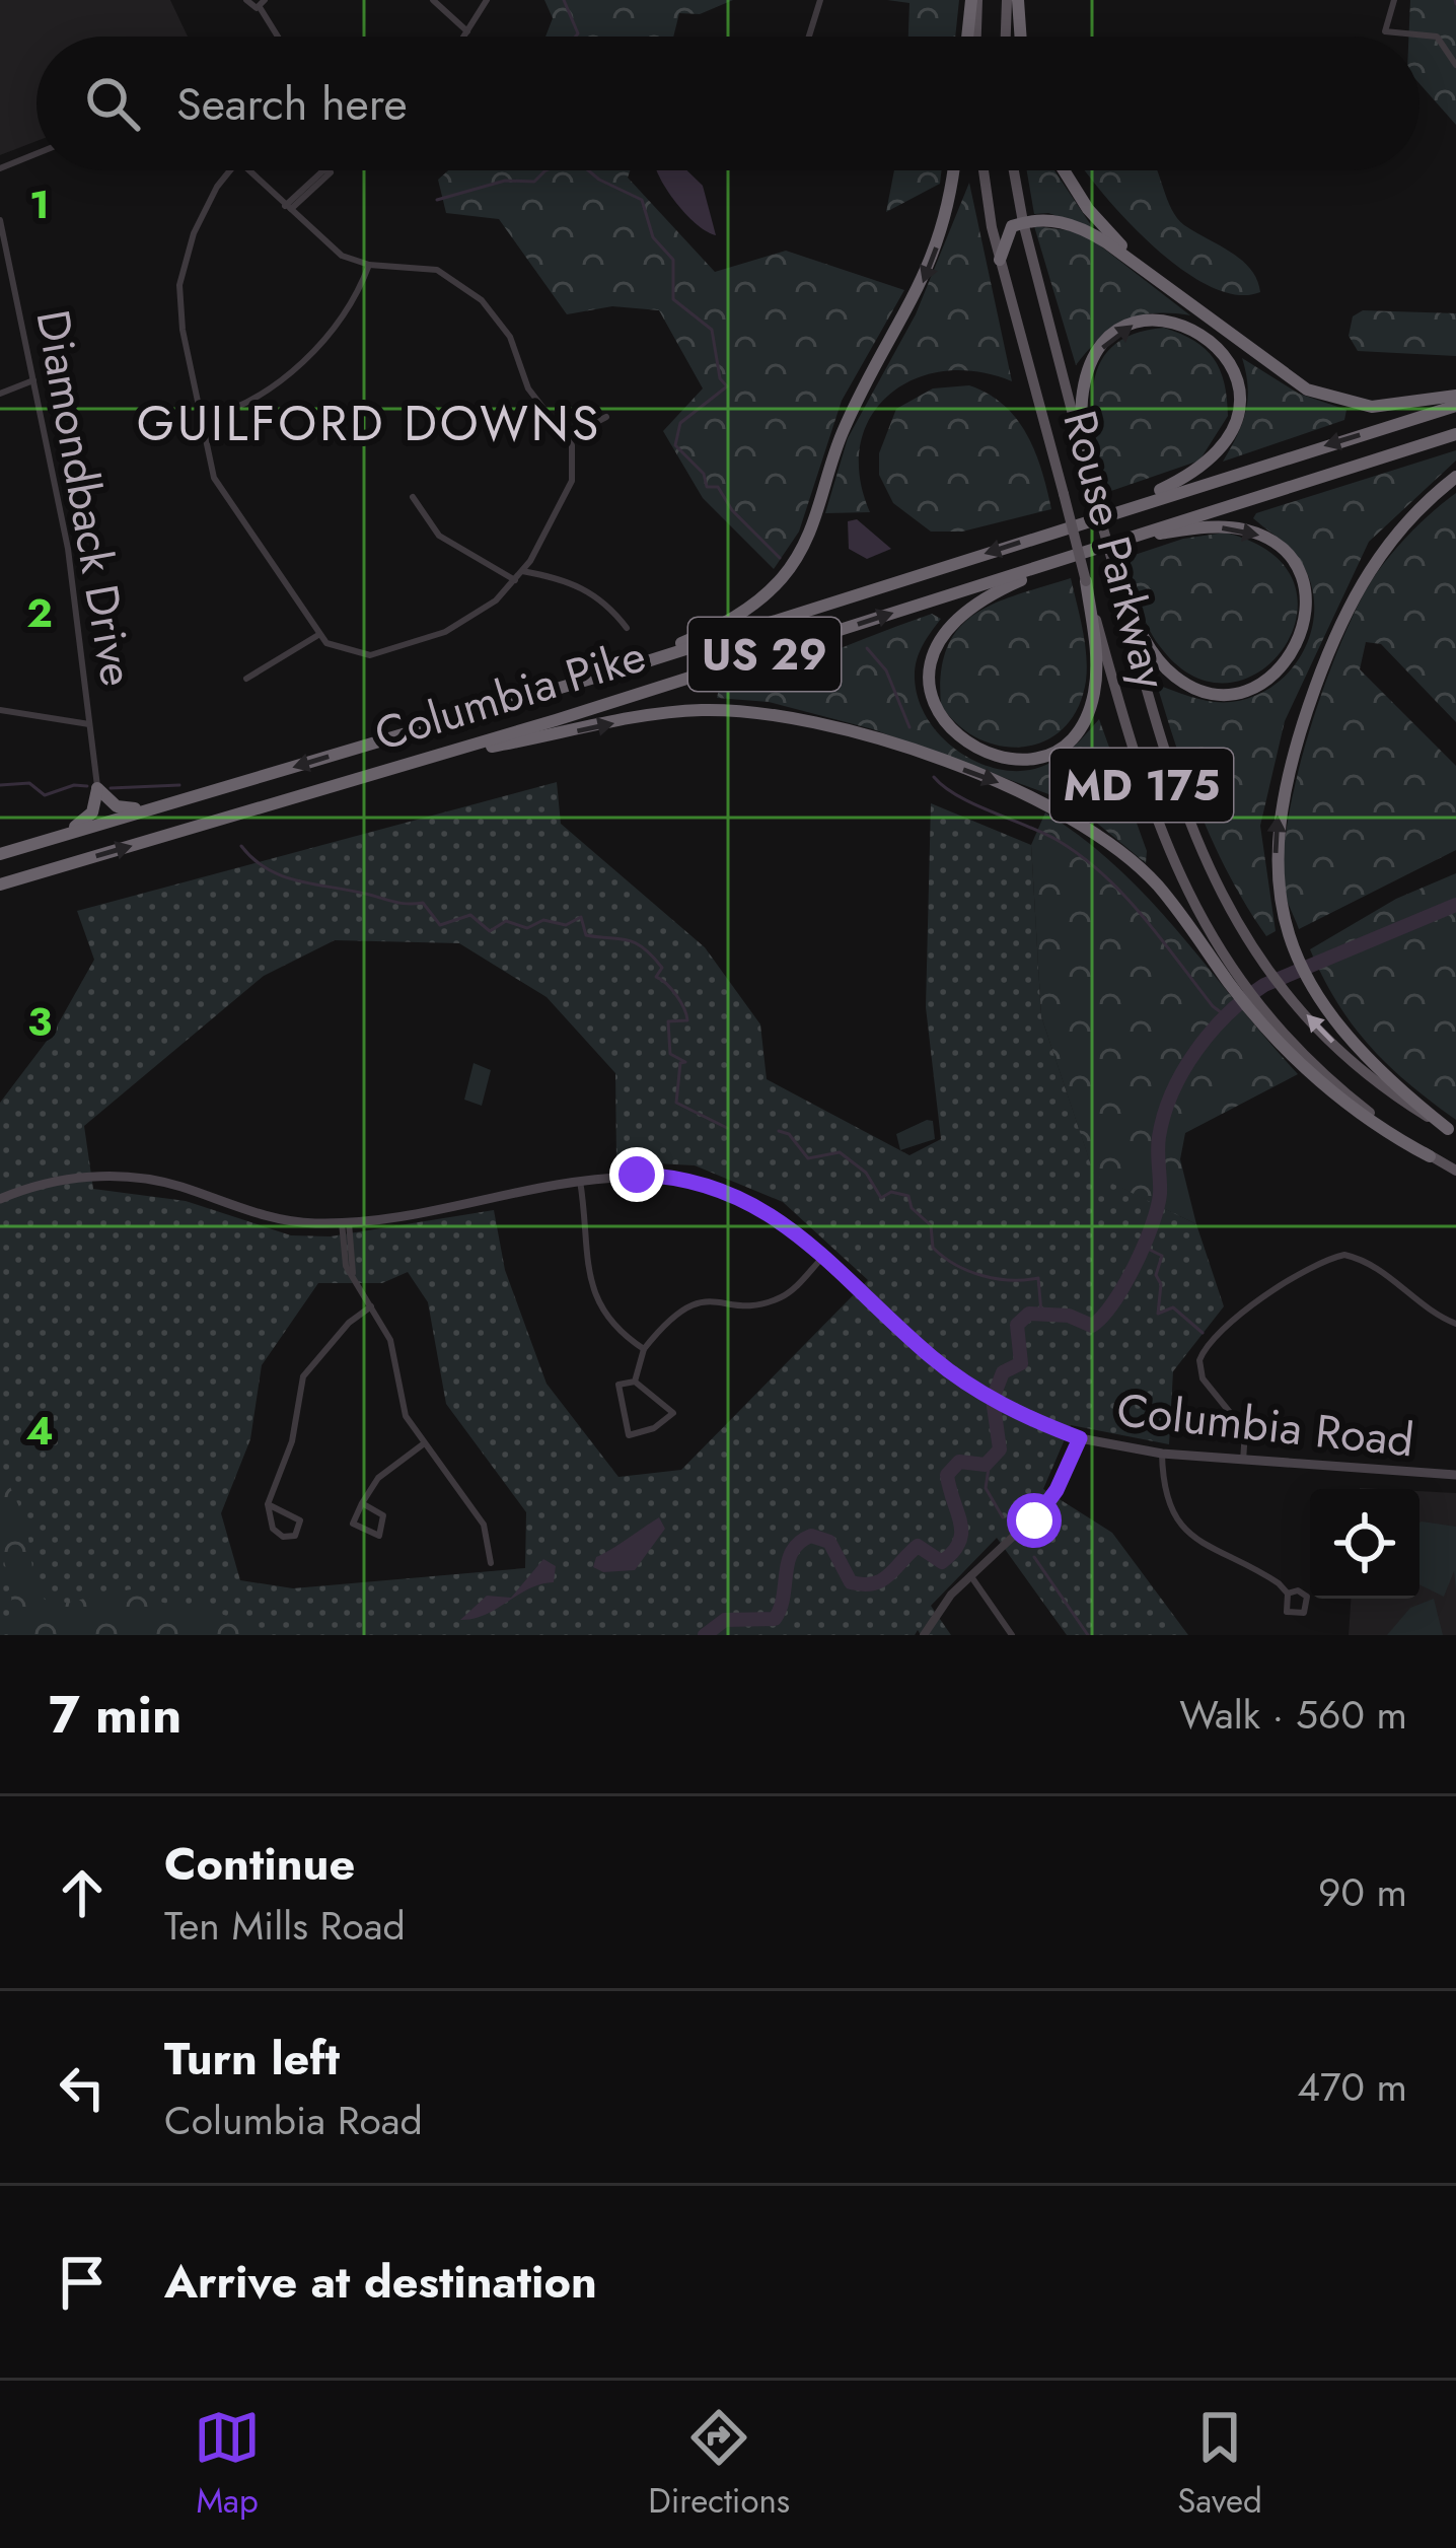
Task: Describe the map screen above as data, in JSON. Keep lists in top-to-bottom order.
{
  "streets": {
    "highway": ["US 29", "Columbia Pike"],
    "main road": ["Rouse Parkway", "MD 175", "Columbia Road"],
    "street": ["Diamondback Drive"]
  },
  "districts": ["GUILFORD DOWNS"],
  "page": {
    "search": "Search here",
    "heading": ["7 min", "Walk · 560 m"],
    "list": [
      ["Continue", "Ten Mills Road", "90 m"],
      ["Turn left", "Columbia Road", "470 m"],
      "Arrive at destination"
    ],
    "nav": ["Map", "Directions", "Saved"]
  },
  "grid": {
    "rows": [
      "1",
      "2",
      "3",
      "4"
    ]
  }
}
